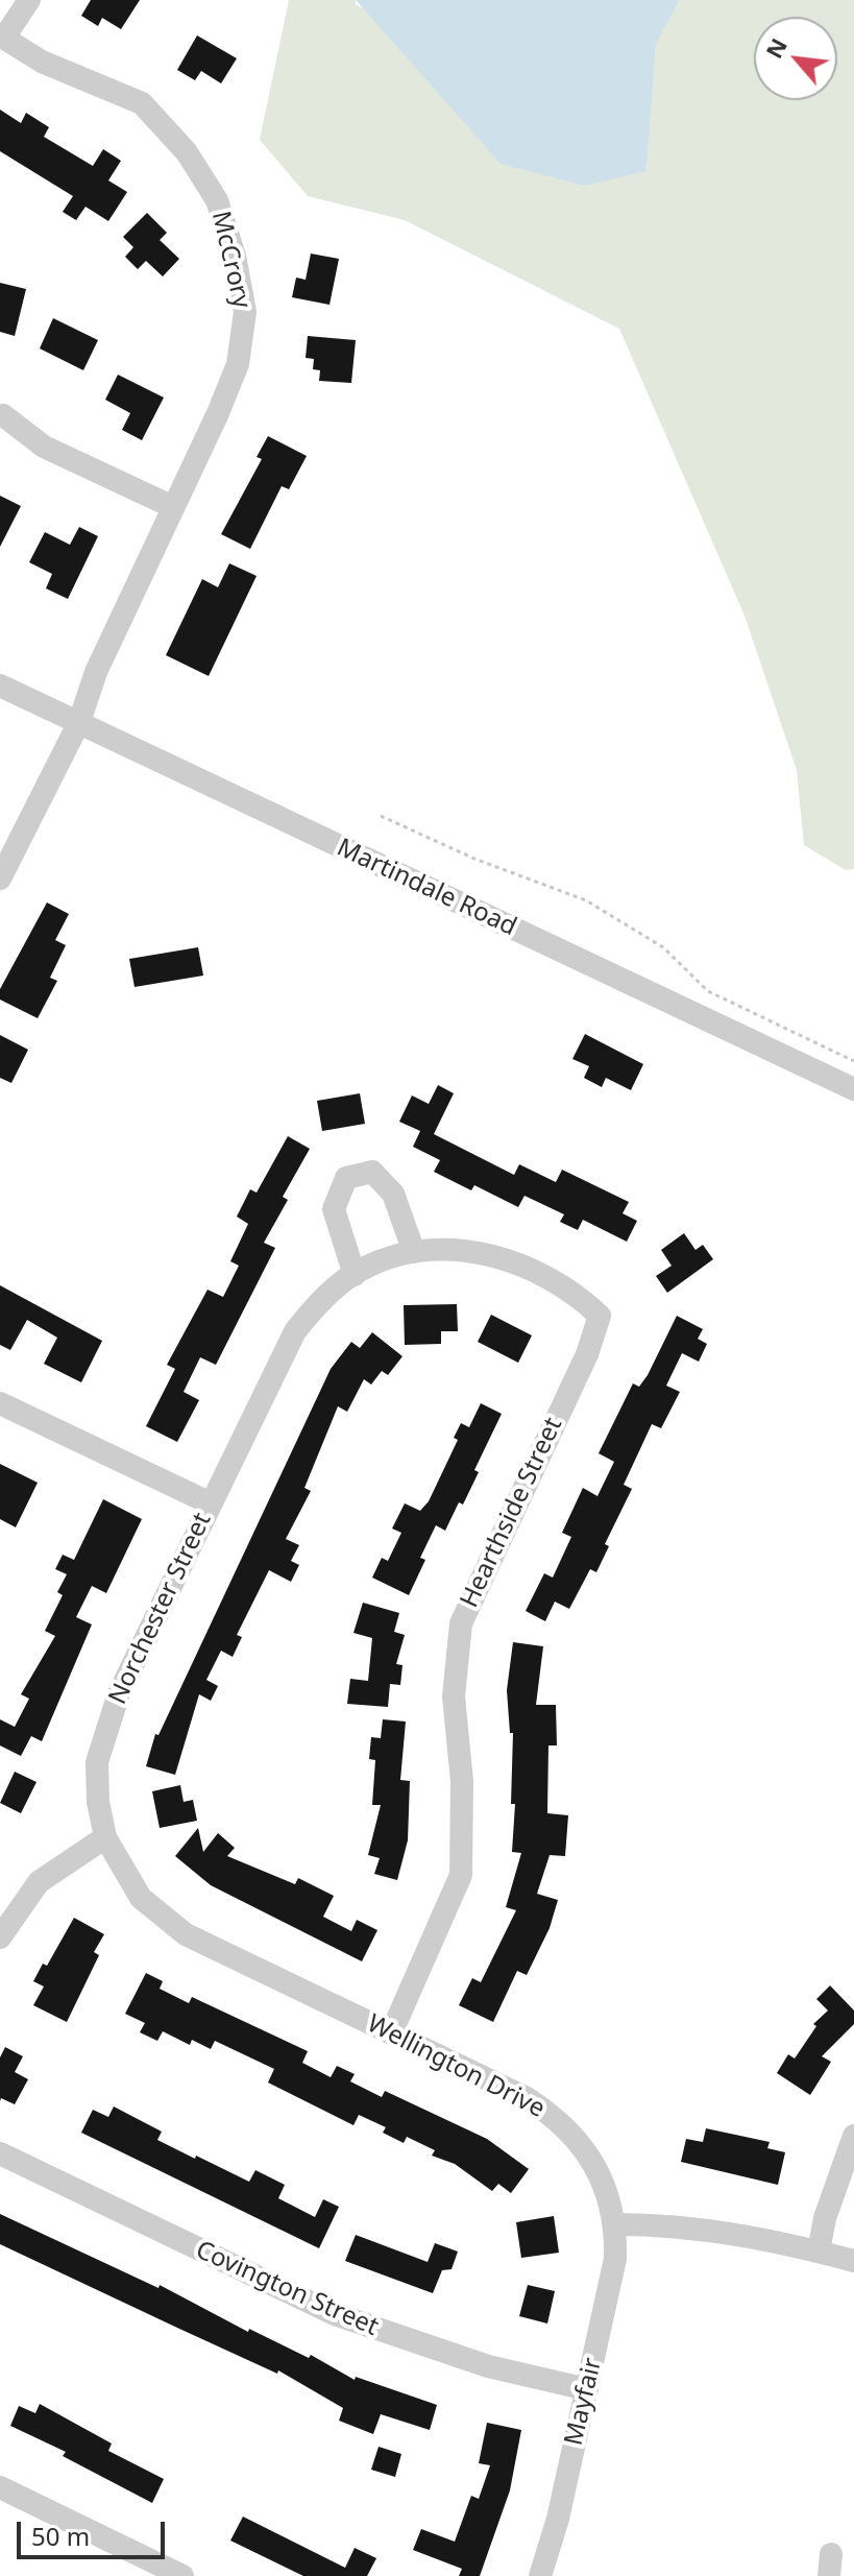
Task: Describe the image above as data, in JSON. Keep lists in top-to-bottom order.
{
  "streets": {
    "street": [
      "McCrory",
      "Martindale Road",
      "Hearthside Street",
      "Norchester Street",
      "Wellington Drive",
      "Covington Street",
      "Mayfair"
    ]
  },
  "crossings": [
    ["McCrory", "Martindale Road"],
    ["Hearthside Street", "Norchester Street"],
    ["Hearthside Street", "Wellington Drive"],
    ["Norchester Street", "Wellington Drive"],
    ["Wellington Drive", "Mayfair"],
    ["Covington Street", "Mayfair"]
  ],
  "scale_bar": "50 m",
  "north": "top left"
}
